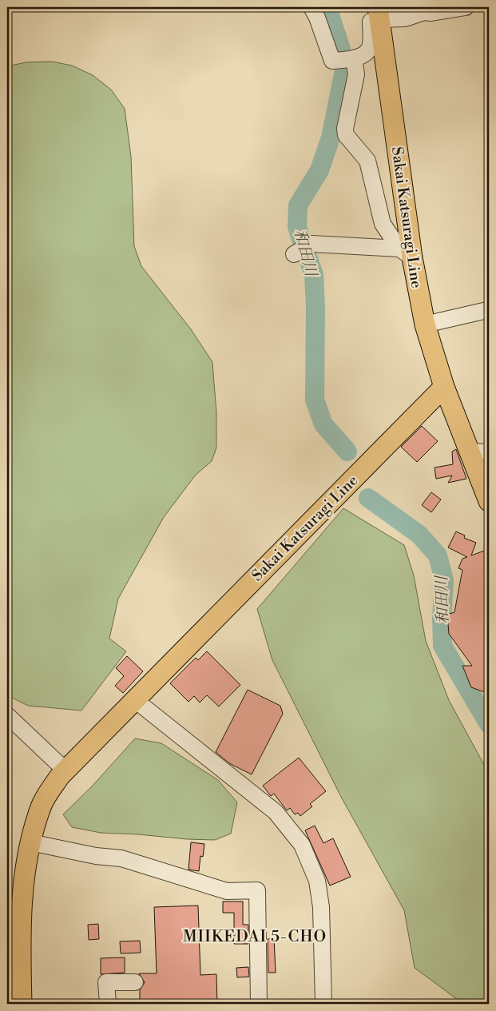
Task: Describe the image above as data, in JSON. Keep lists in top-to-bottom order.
{
  "streets": {
    "main road": ["Sakai Katsuragi Line"]
  },
  "districts": ["MIIKEDAI 5-CHO"],
  "water": ["和田川"]
}
